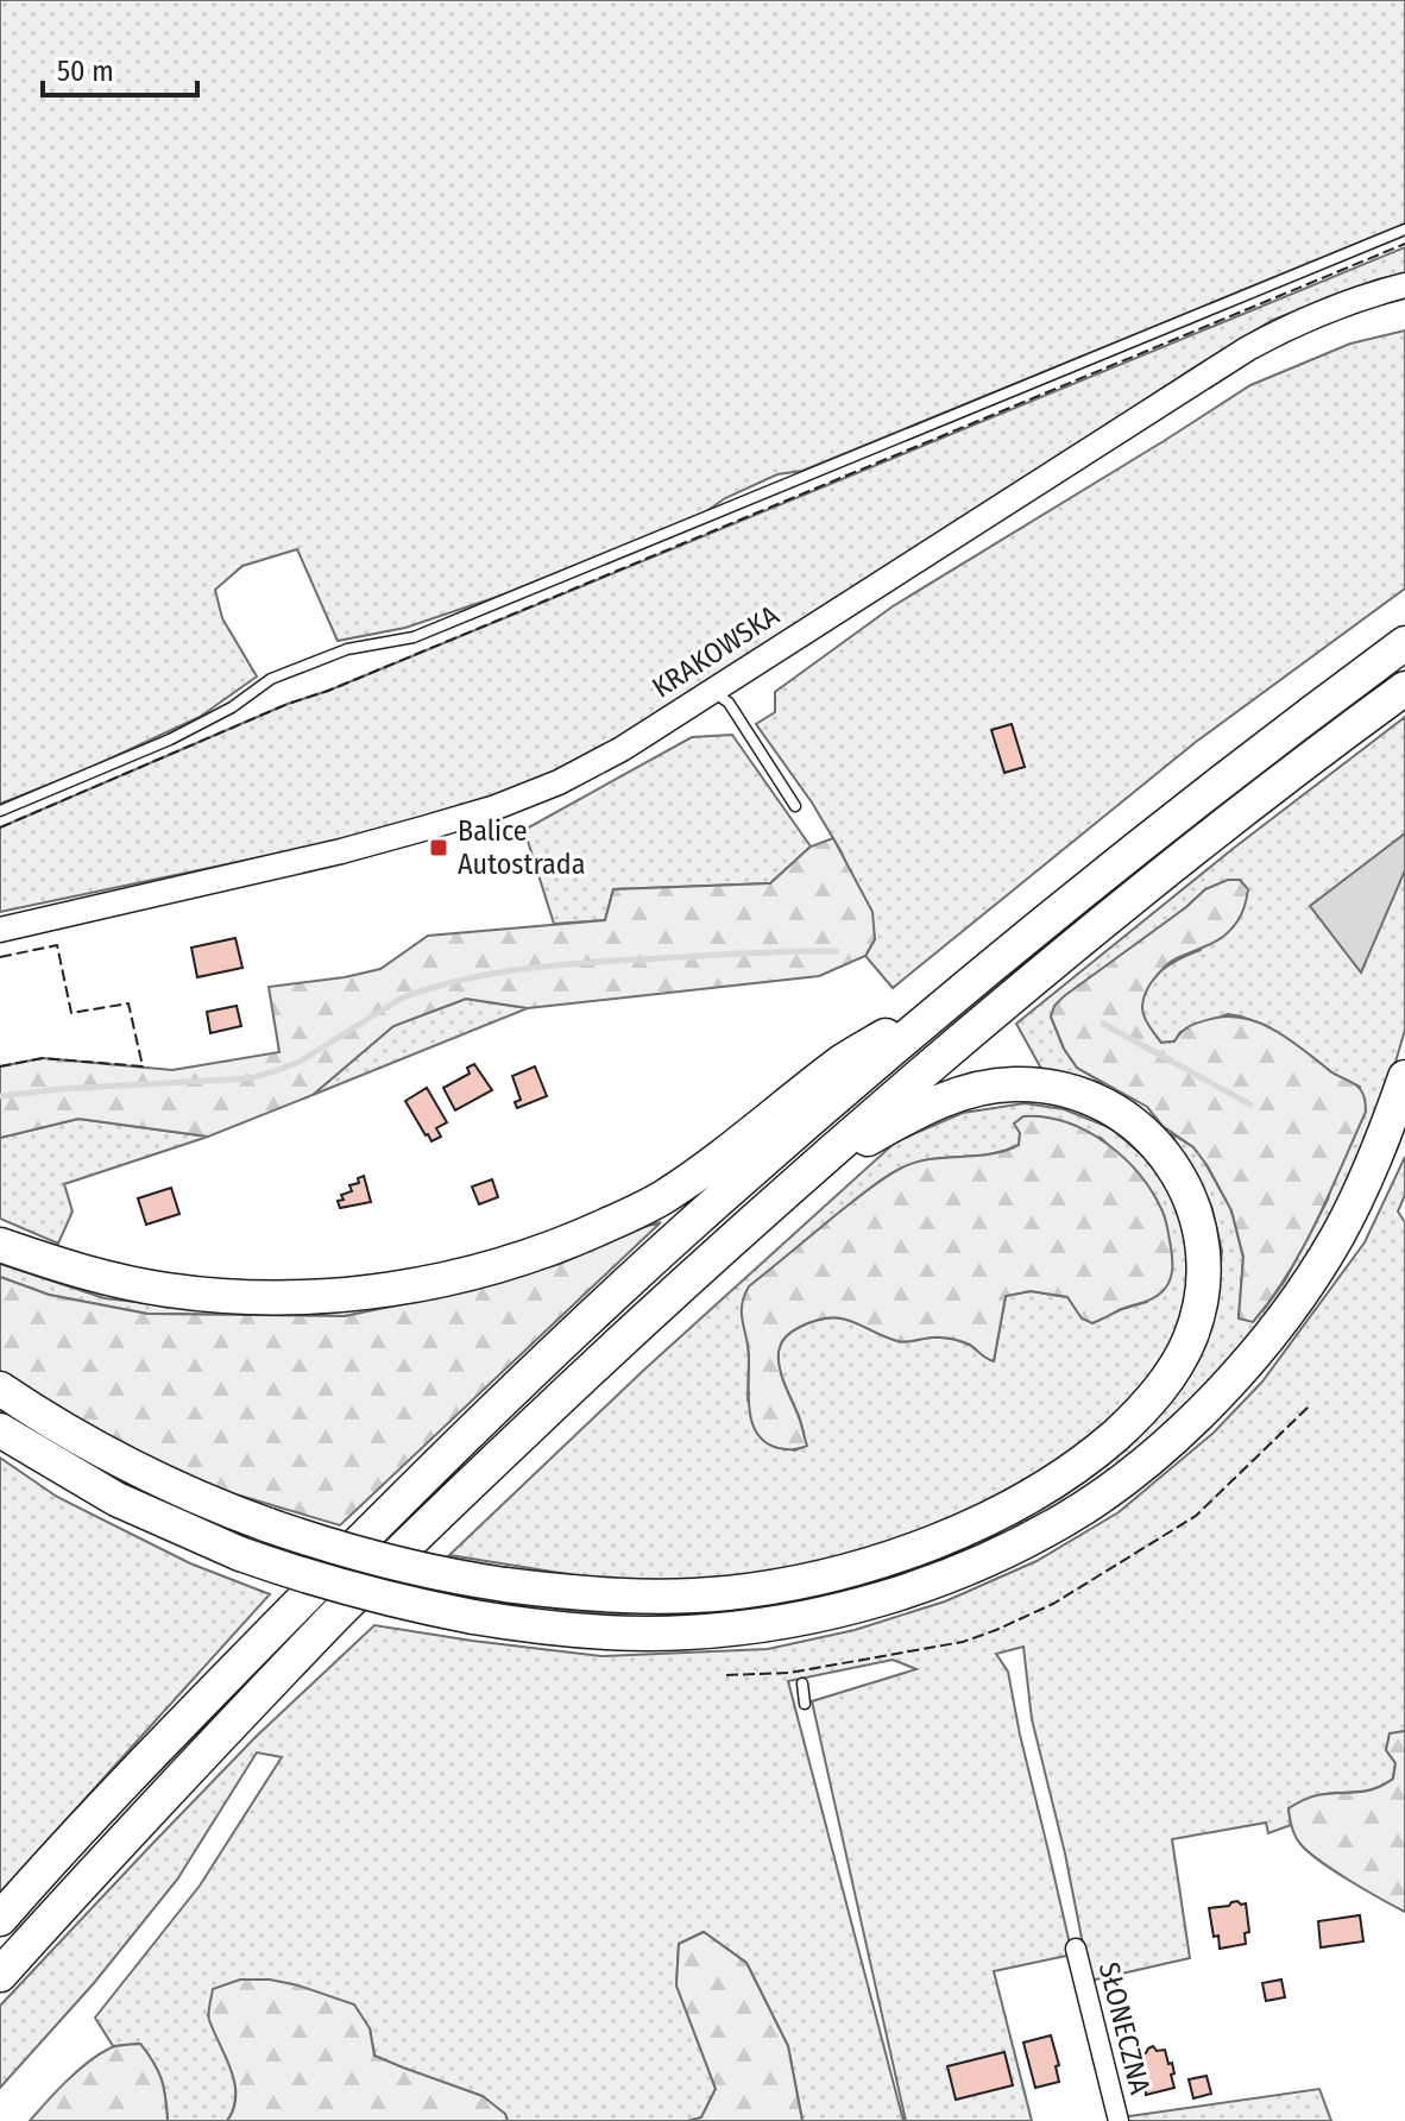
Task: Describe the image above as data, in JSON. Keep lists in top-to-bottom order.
{
  "streets": {
    "street": ["KRAKOWSKA", "SŁONECZNA"]
  },
  "places": {
    "transit": ["Balice Autostrada"]
  },
  "scale_bar": "50 m"
}
